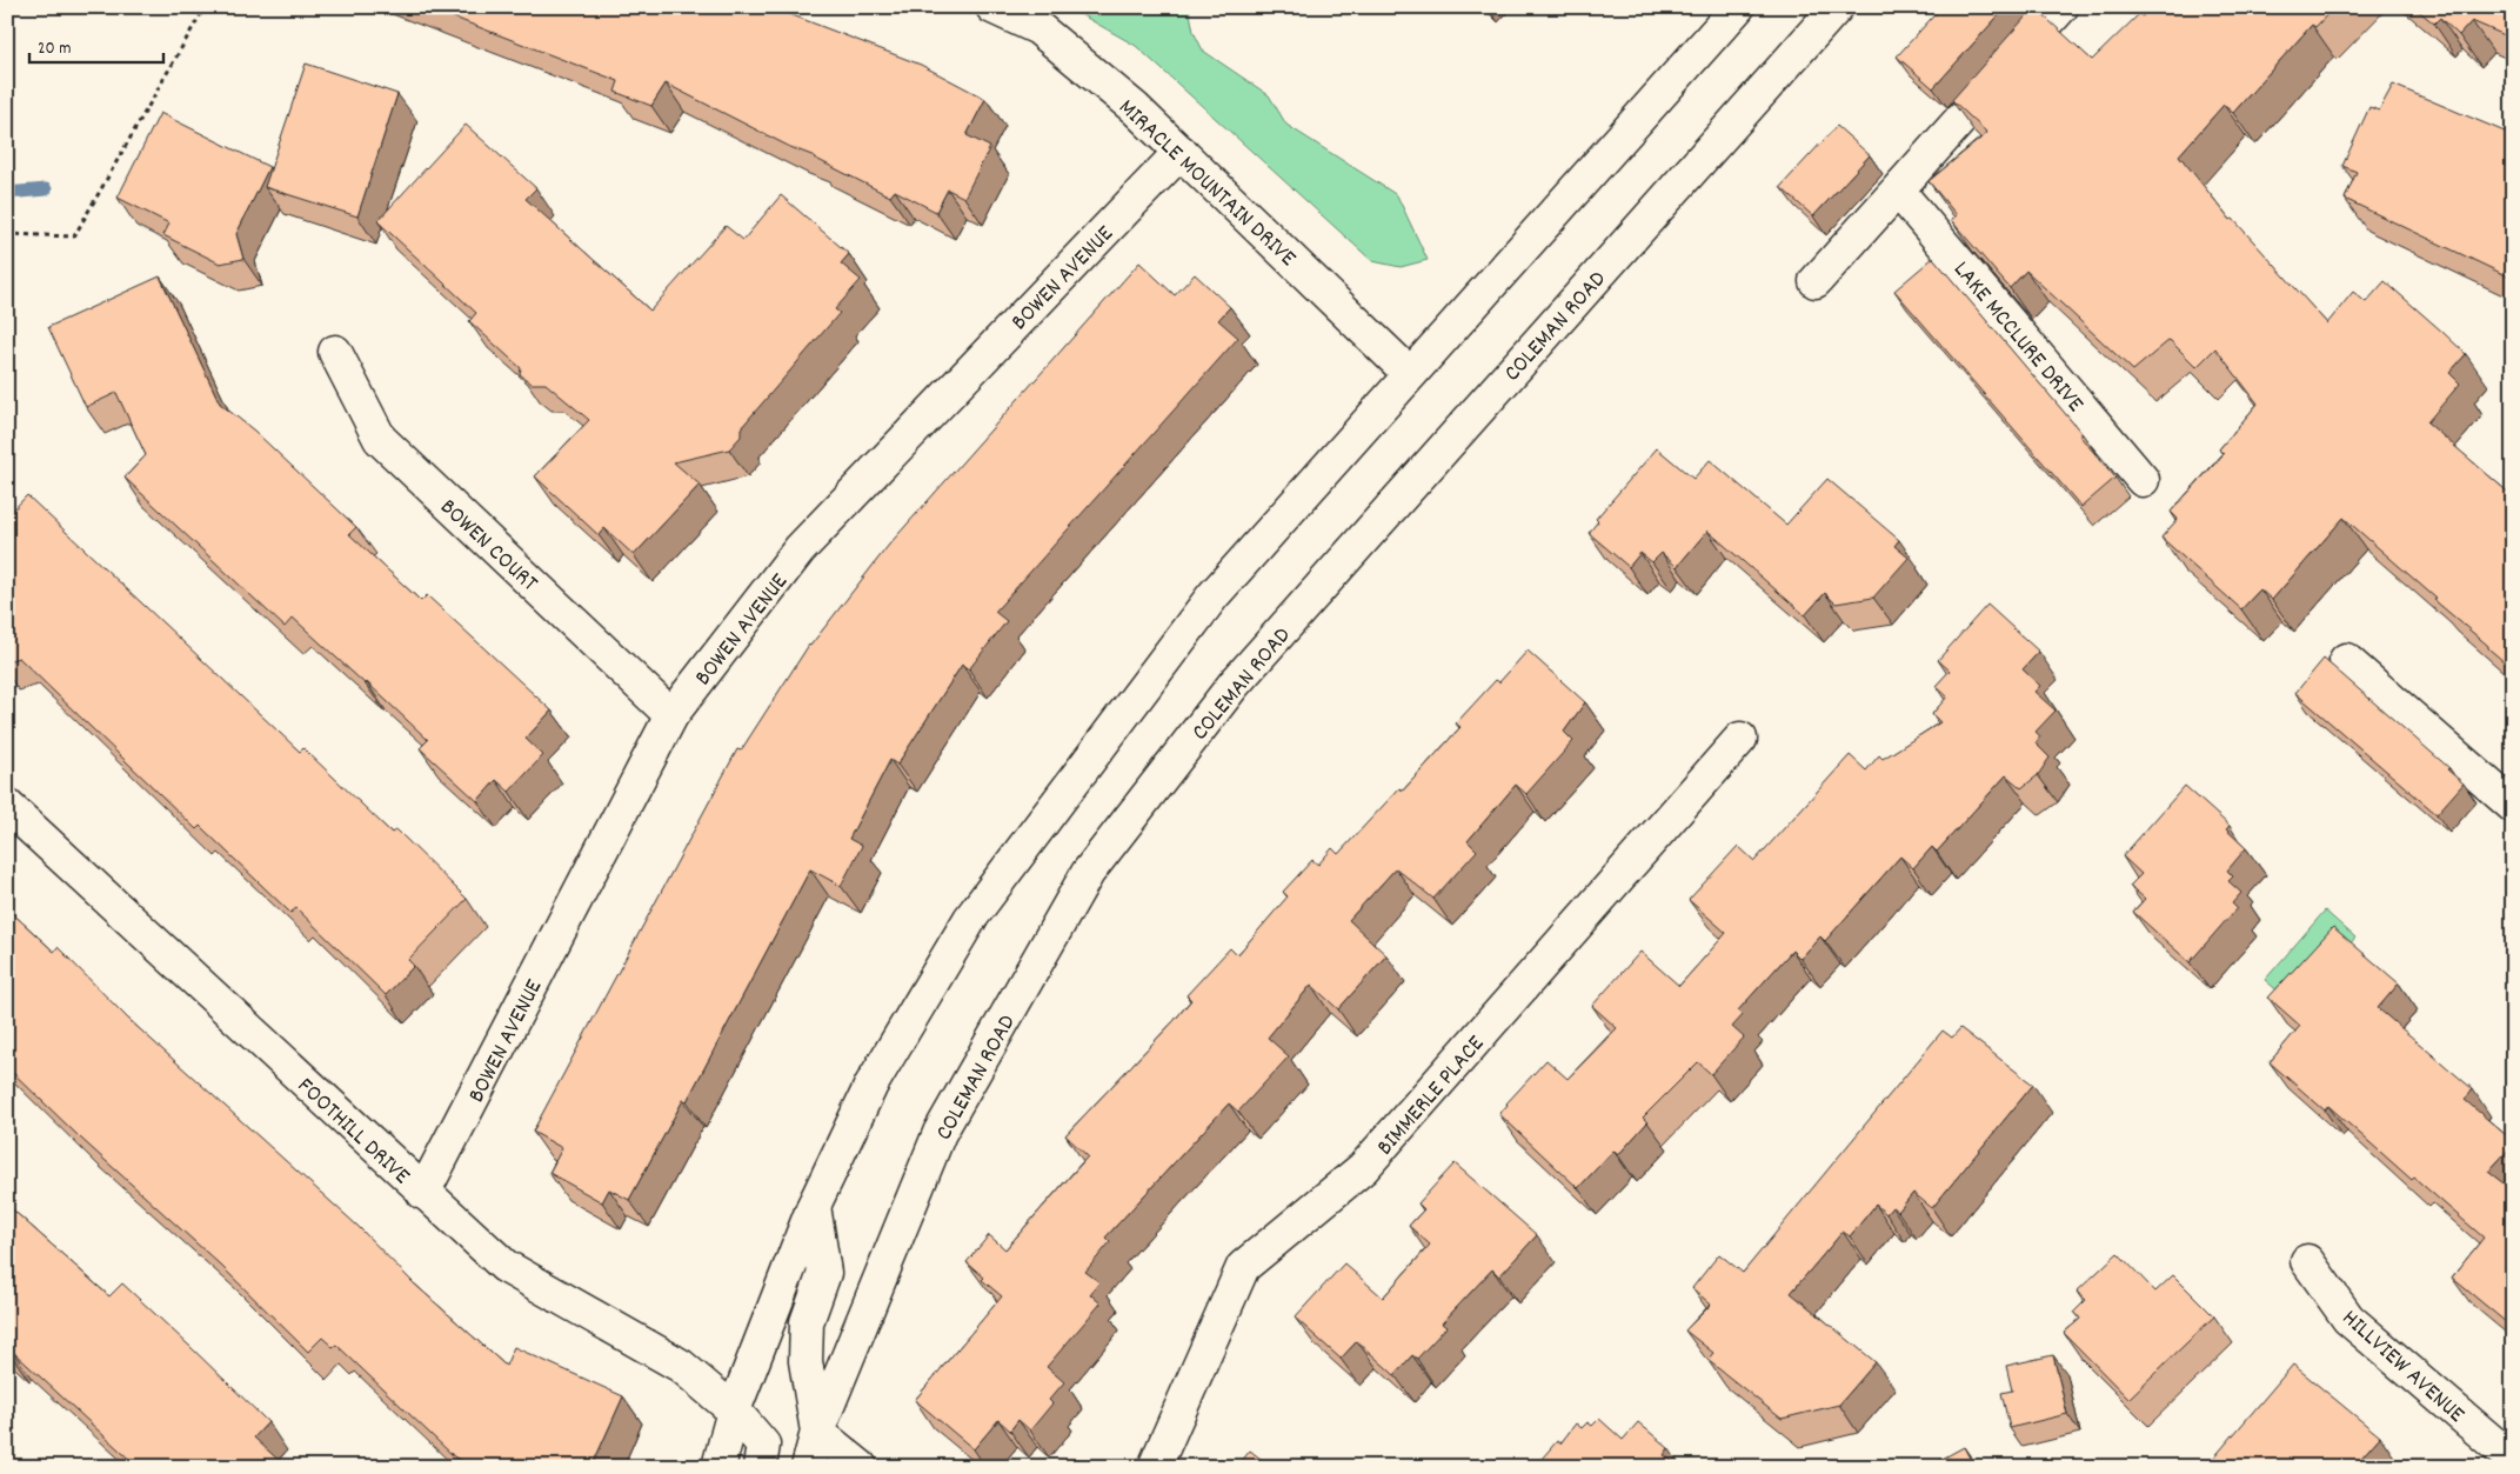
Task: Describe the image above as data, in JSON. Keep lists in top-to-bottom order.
{
  "streets": {
    "street": [
      "MIRACLE MOUNTAIN DRIVE",
      "BOWEN AVENUE",
      "COLEMAN ROAD",
      "LAKE MCCLURE DRIVE",
      "BOWEN COURT",
      "BIMMERLE PLACE",
      "FOOTHILL DRIVE",
      "HILLVIEW AVENUE"
    ]
  },
  "crossings": [
    ["MIRACLE MOUNTAIN DRIVE", "BOWEN AVENUE"],
    ["BOWEN AVENUE", "BOWEN COURT"],
    ["BOWEN AVENUE", "FOOTHILL DRIVE"]
  ],
  "scale_bar": "20 m"
}
